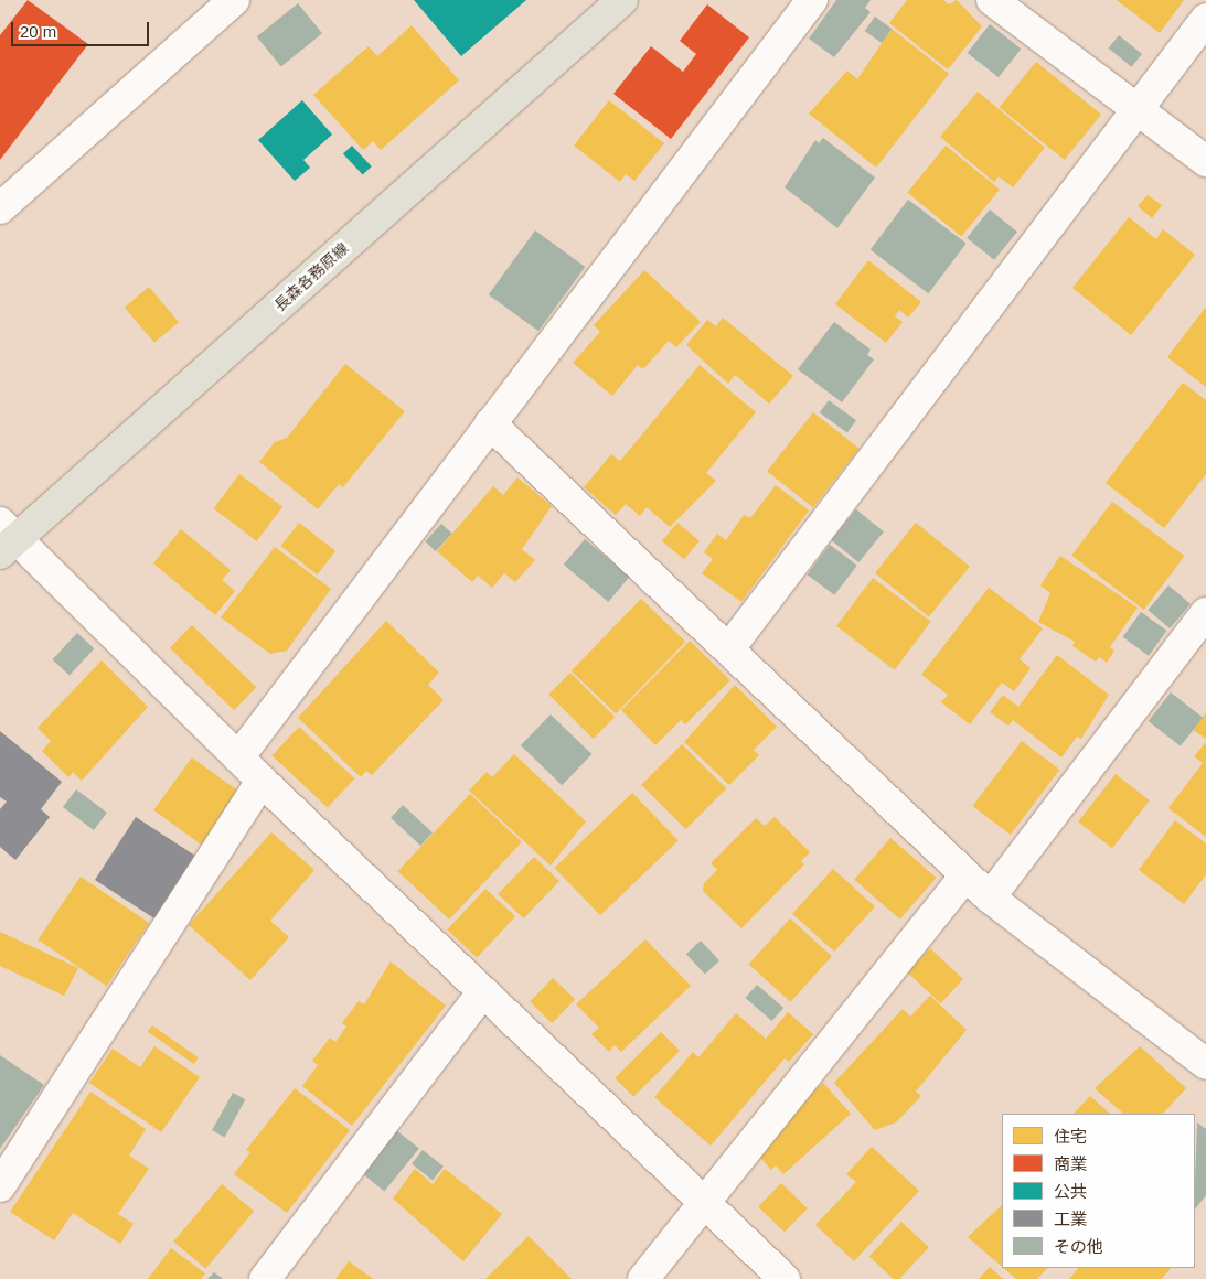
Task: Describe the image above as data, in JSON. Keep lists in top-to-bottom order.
{
  "streets": {
    "main road": ["長森各務原線"]
  },
  "legend": [
    "住宅",
    "商業",
    "公共",
    "工業",
    "その他"
  ],
  "scale_bar": "20 m"
}
